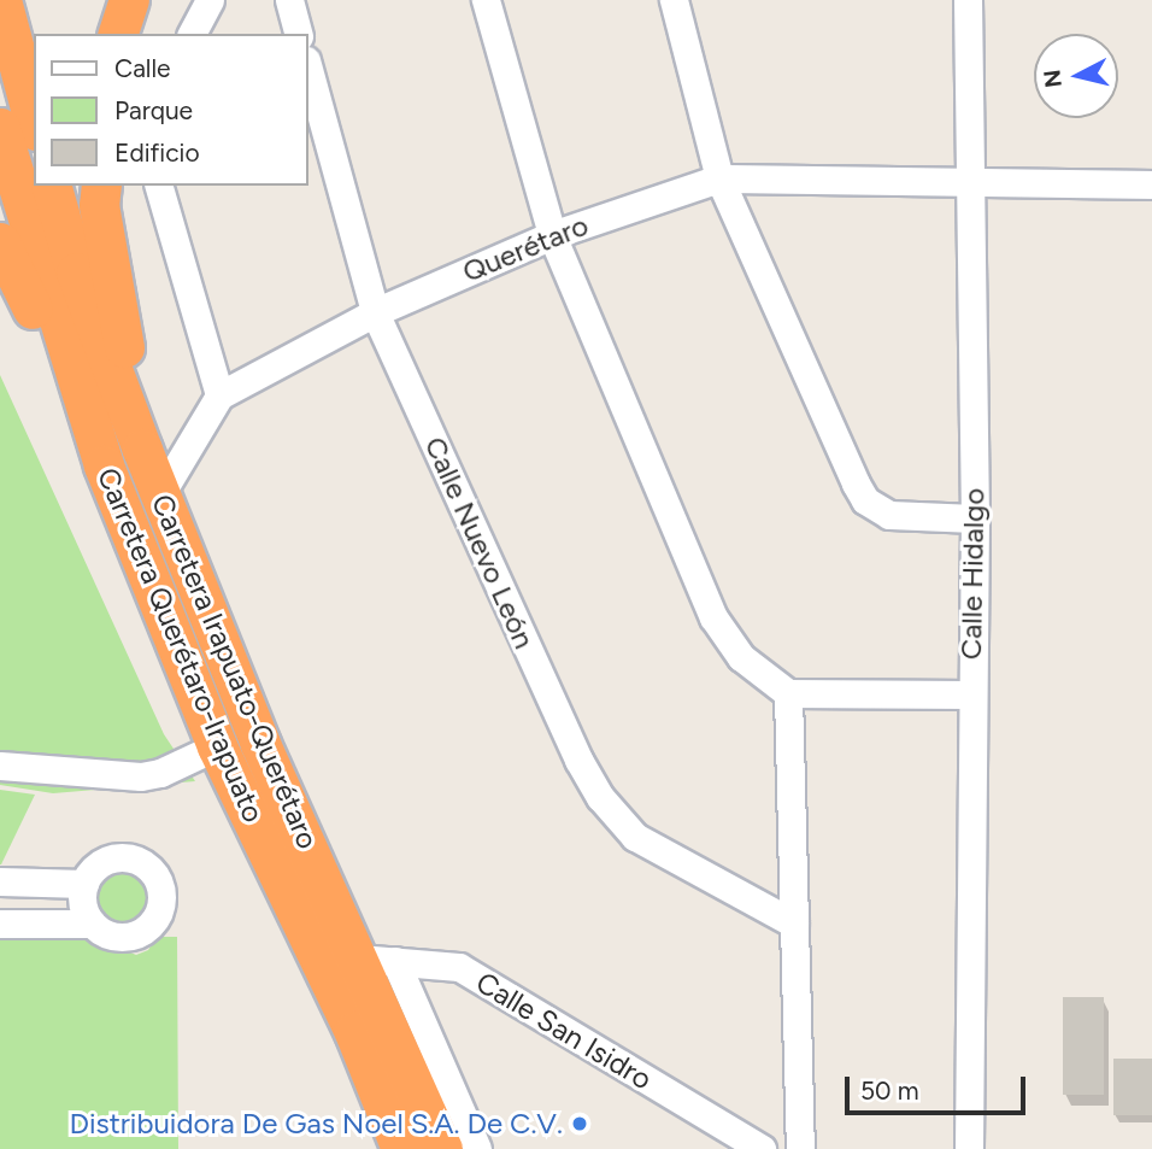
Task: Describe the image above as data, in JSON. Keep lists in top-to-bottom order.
{
  "streets": {
    "highway": ["Carretera Querétaro-Irapuato", "Carretera Irapuato-Querétaro"],
    "street": [
      "Querétaro",
      "Calle Nuevo León",
      "Calle Hidalgo",
      "Calle San Isidro"
    ]
  },
  "crossings": [
    ["Querétaro", "Calle Nuevo León"],
    ["Querétaro", "Calle Hidalgo"],
    ["Carretera Irapuato-Querétaro", "Calle San Isidro"]
  ],
  "places": ["Distribuidora De Gas Noel S.A. De C.V."],
  "legend": ["Calle", "Parque", "Edificio"],
  "scale_bar": "50 m",
  "north": "left"
}
